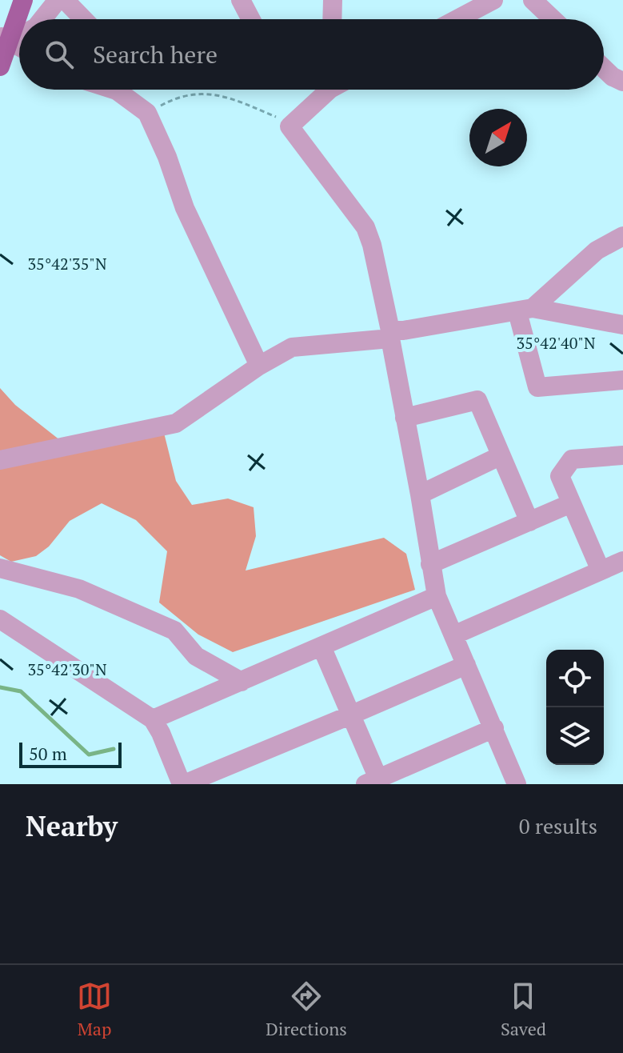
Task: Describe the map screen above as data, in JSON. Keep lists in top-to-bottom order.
{
  "scale_bar": "50 m",
  "north": "top right",
  "page": {
    "search": "Search here",
    "scale": "50 m",
    "heading": ["Nearby", "0 results"],
    "nav": ["Map", "Directions", "Saved"]
  },
  "coordinates": ["35°42'35\"N", "35°42'40\"N", "35°42'30\"N"]
}
